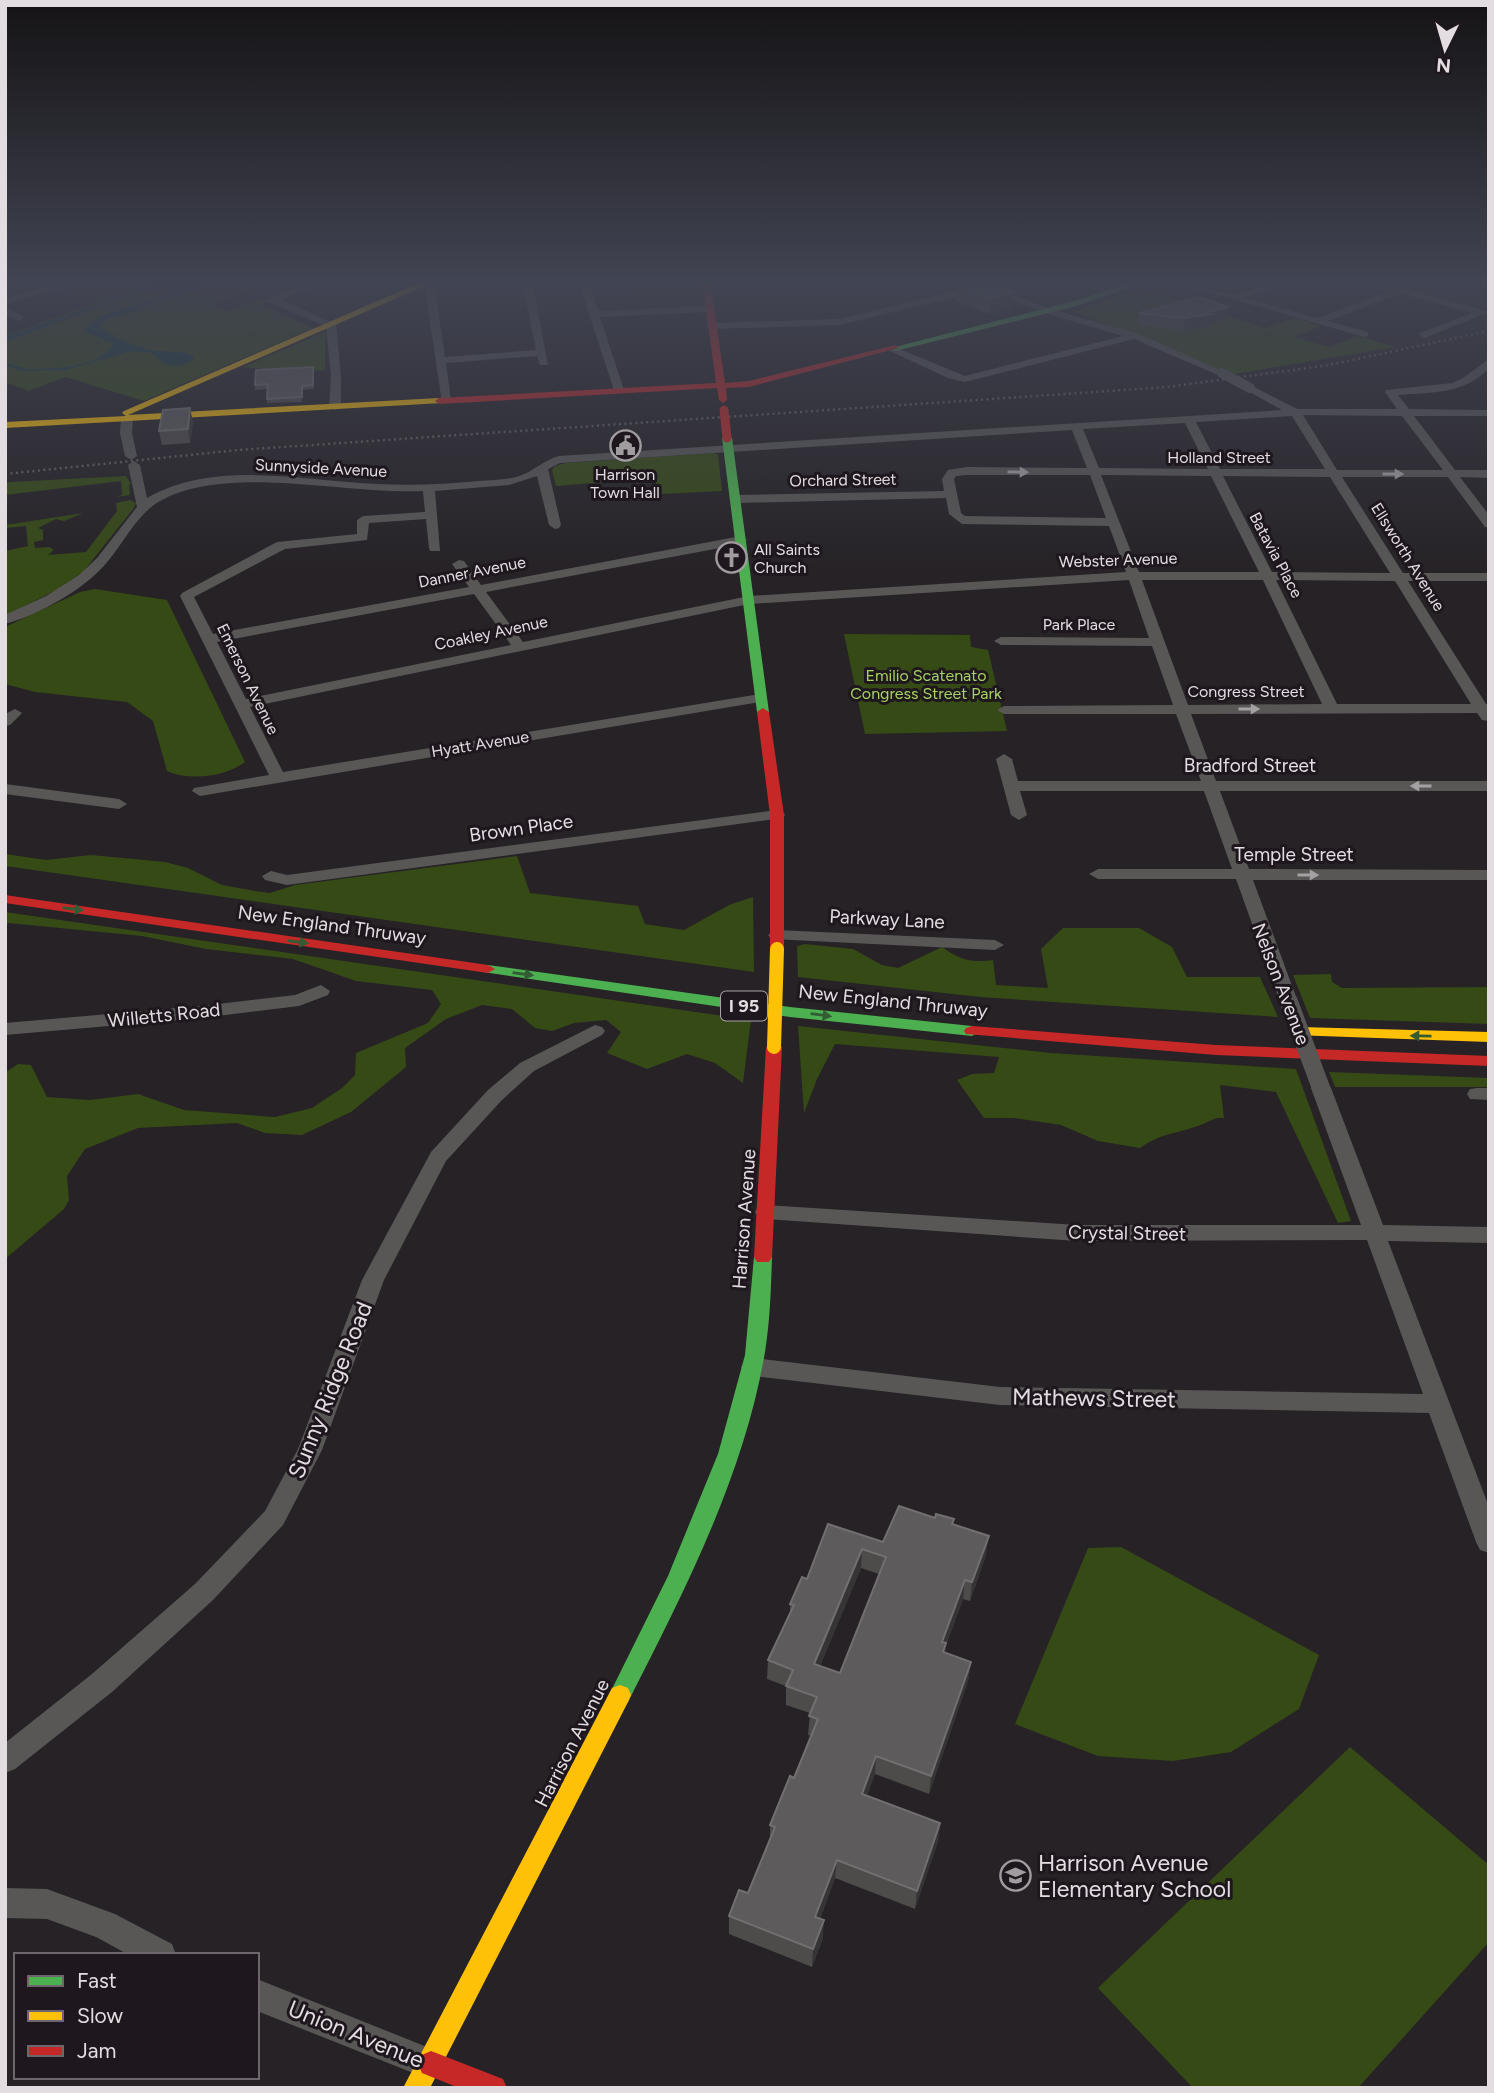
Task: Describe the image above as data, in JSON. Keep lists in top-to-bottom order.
{
  "streets": {
    "main road": [
      "New England Thruway",
      "I 95",
      "Harrison Avenue",
      "Union Avenue"
    ],
    "street": [
      "Holland Street",
      "Sunnyside Avenue",
      "Orchard Street",
      "Batavia Place",
      "Ellsworth Avenue",
      "Webster Avenue",
      "Danner Avenue",
      "Park Place",
      "Coakley Avenue",
      "Emerson Avenue",
      "Congress Street",
      "Hyatt Avenue",
      "Bradford Street",
      "Brown Place",
      "Temple Street",
      "Parkway Lane",
      "Nelson Avenue",
      "Willetts Road",
      "Crystal Street",
      "Sunny Ridge Road",
      "Mathews Street"
    ]
  },
  "crossings": [
    ["Holland Street", "Orchard Street"],
    ["Holland Street", "Batavia Place"],
    ["Holland Street", "Ellsworth Avenue"],
    ["Holland Street", "Nelson Avenue"],
    ["Sunnyside Avenue", "Batavia Place"],
    ["Sunnyside Avenue", "Ellsworth Avenue"],
    ["Sunnyside Avenue", "Nelson Avenue"],
    ["Sunnyside Avenue", "Harrison Avenue"],
    ["Orchard Street", "Harrison Avenue"],
    ["Batavia Place", "Webster Avenue"],
    ["Batavia Place", "Congress Street"],
    ["Ellsworth Avenue", "Webster Avenue"],
    ["Ellsworth Avenue", "Congress Street"],
    ["Webster Avenue", "Coakley Avenue"],
    ["Webster Avenue", "Nelson Avenue"],
    ["Webster Avenue", "Harrison Avenue"],
    ["Danner Avenue", "Emerson Avenue"],
    ["Danner Avenue", "Harrison Avenue"],
    ["Park Place", "Nelson Avenue"],
    ["Coakley Avenue", "Emerson Avenue"],
    ["Coakley Avenue", "Harrison Avenue"],
    ["Emerson Avenue", "Hyatt Avenue"],
    ["Congress Street", "Nelson Avenue"],
    ["Hyatt Avenue", "Harrison Avenue"],
    ["Bradford Street", "Nelson Avenue"],
    ["Brown Place", "Harrison Avenue"],
    ["Temple Street", "Nelson Avenue"],
    ["Parkway Lane", "Harrison Avenue"],
    ["Nelson Avenue", "Crystal Street"],
    ["Nelson Avenue", "Mathews Street"],
    ["Harrison Avenue", "Crystal Street"],
    ["Harrison Avenue", "Mathews Street"],
    ["Harrison Avenue", "Union Avenue"]
  ],
  "one_way": [
    "Holland Street",
    "Bradford Street",
    "Temple Street",
    "New England Thruway"
  ],
  "parks": ["Emilio Scatenato Congress Street Park"],
  "places": {
    "public building": ["Harrison Town Hall"],
    "church": ["All Saints Church"],
    "school or university": ["Harrison Avenue Elementary School"]
  },
  "legend": ["Fast", "Slow", "Jam"],
  "north": "bottom"
}
